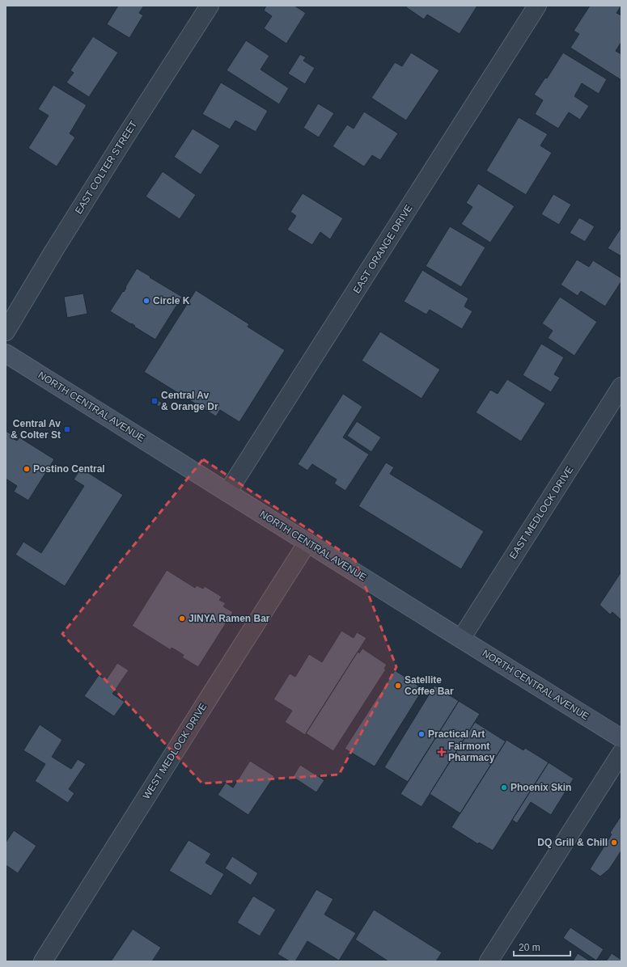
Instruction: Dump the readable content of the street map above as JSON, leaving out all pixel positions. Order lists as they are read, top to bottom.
{
  "streets": {
    "main road": ["NORTH CENTRAL AVENUE"],
    "street": [
      "EAST COLTER STREET",
      "EAST ORANGE DRIVE",
      "EAST MEDLOCK DRIVE",
      "WEST MEDLOCK DRIVE"
    ]
  },
  "crossings": [
    ["EAST ORANGE DRIVE", "NORTH CENTRAL AVENUE"],
    ["NORTH CENTRAL AVENUE", "EAST MEDLOCK DRIVE"],
    ["NORTH CENTRAL AVENUE", "WEST MEDLOCK DRIVE"]
  ],
  "places": {
    "other": [
      "Circle K",
      "Postino Central",
      "JINYA Ramen Bar",
      "Satellite Coffee Bar",
      "Practical Art",
      "Phoenix Skin",
      "DQ Grill & Chill"
    ],
    "transit": ["Central Av & Orange Dr", "Central Av & Colter St"],
    "health": ["Fairmont Pharmacy"]
  },
  "scale_bar": "20 m"
}
